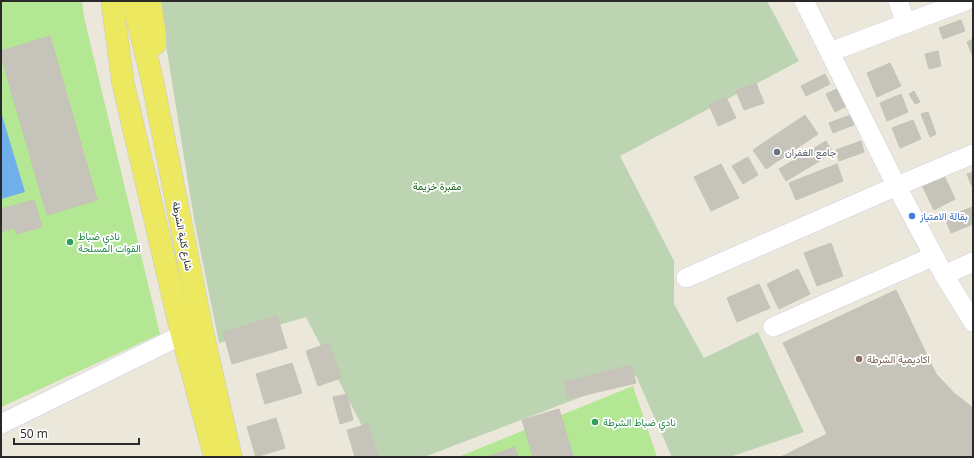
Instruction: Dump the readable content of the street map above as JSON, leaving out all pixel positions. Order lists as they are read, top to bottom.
{
  "streets": {
    "main road": ["شارع كلية الشرطة"]
  },
  "parks": ["مقبرة خزيمة"],
  "places": [
    "جامع الغفران",
    "بقالة الامتياز",
    "نادي ضباط القوات المسلحة",
    "اكاديمية الشرطة",
    "نادي ضباط الشرطة"
  ],
  "scale_bar": "50 m"
}
